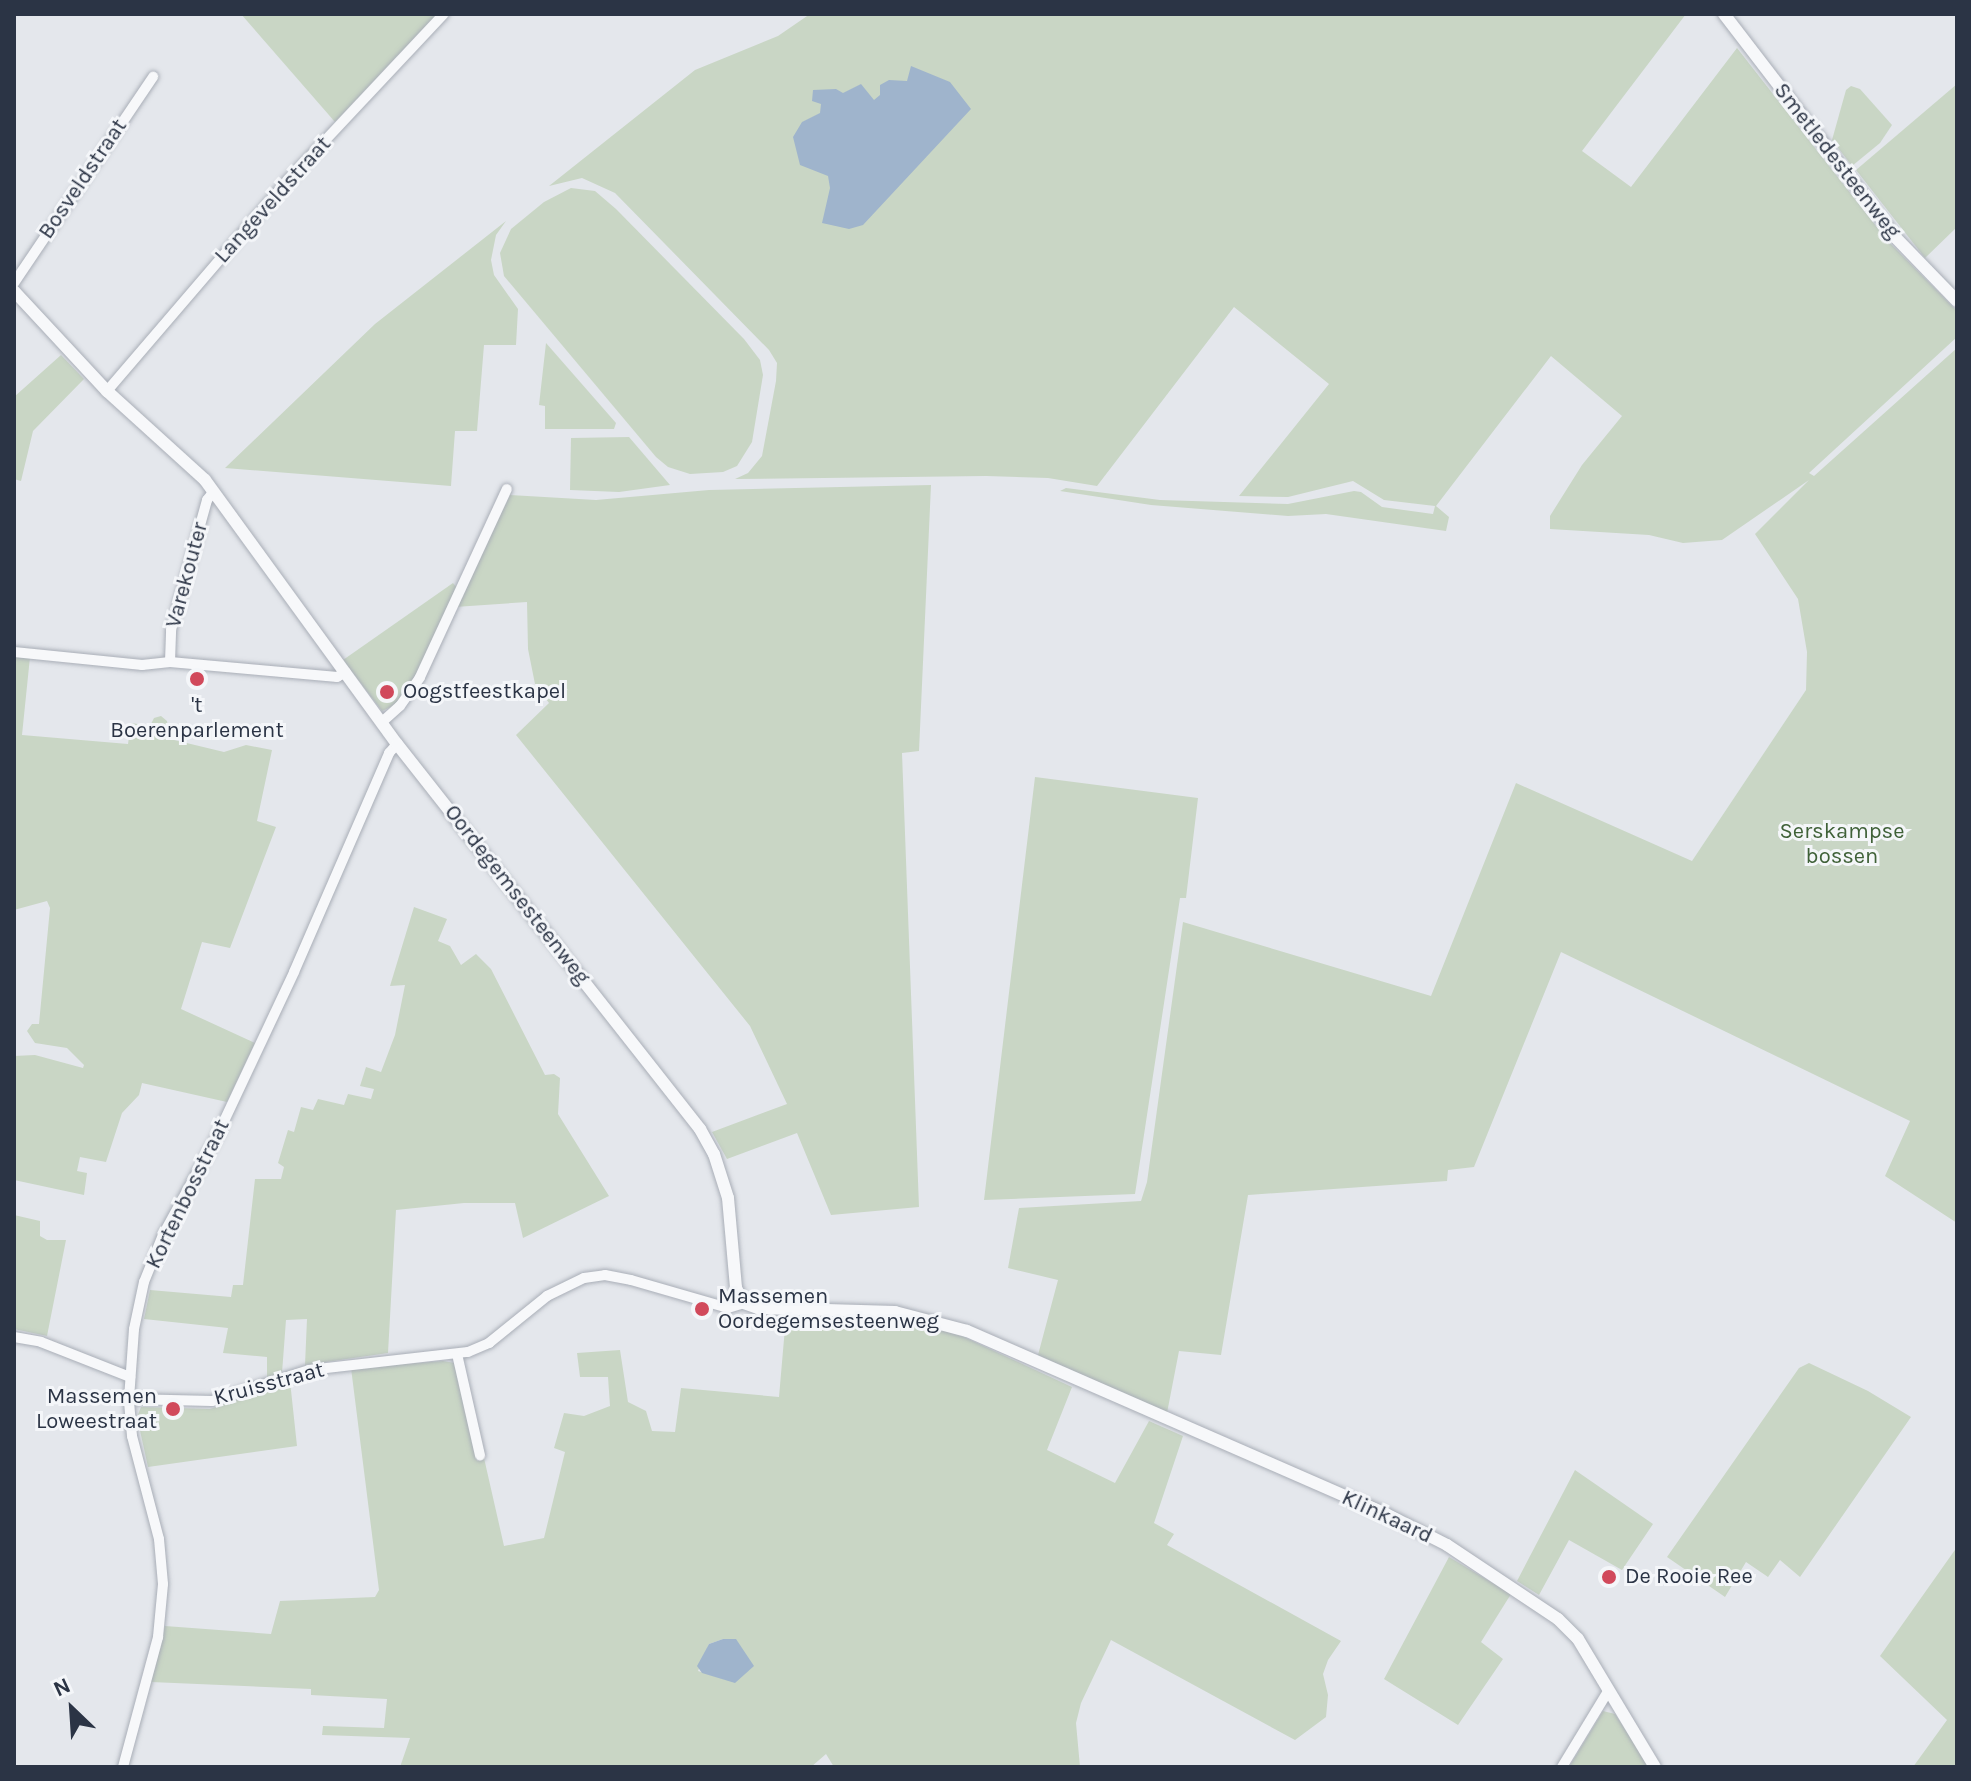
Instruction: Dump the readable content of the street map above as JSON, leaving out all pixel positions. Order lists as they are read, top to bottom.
{
  "streets": {
    "street": [
      "Smetledesteenweg",
      "Bosveldstraat",
      "Langeveldstraat",
      "Varekouter",
      "Oordegemsesteenweg",
      "Kortenbosstraat",
      "Kruisstraat",
      "Klinkaard"
    ]
  },
  "crossings": [
    ["Langeveldstraat", "Oordegemsesteenweg"],
    ["Varekouter", "Oordegemsesteenweg"],
    ["Oordegemsesteenweg", "Kortenbosstraat"],
    ["Oordegemsesteenweg", "Kruisstraat"],
    ["Oordegemsesteenweg", "Klinkaard"],
    ["Kortenbosstraat", "Kruisstraat"],
    ["Kruisstraat", "Klinkaard"]
  ],
  "parks": ["Serskampse bossen"],
  "places": [
    "'t Boerenparlement",
    "Oogstfeestkapel",
    "Massemen Oordegemsesteenweg",
    "Massemen Loweestraat",
    "De Rooie Ree"
  ],
  "north": "top left"
}
